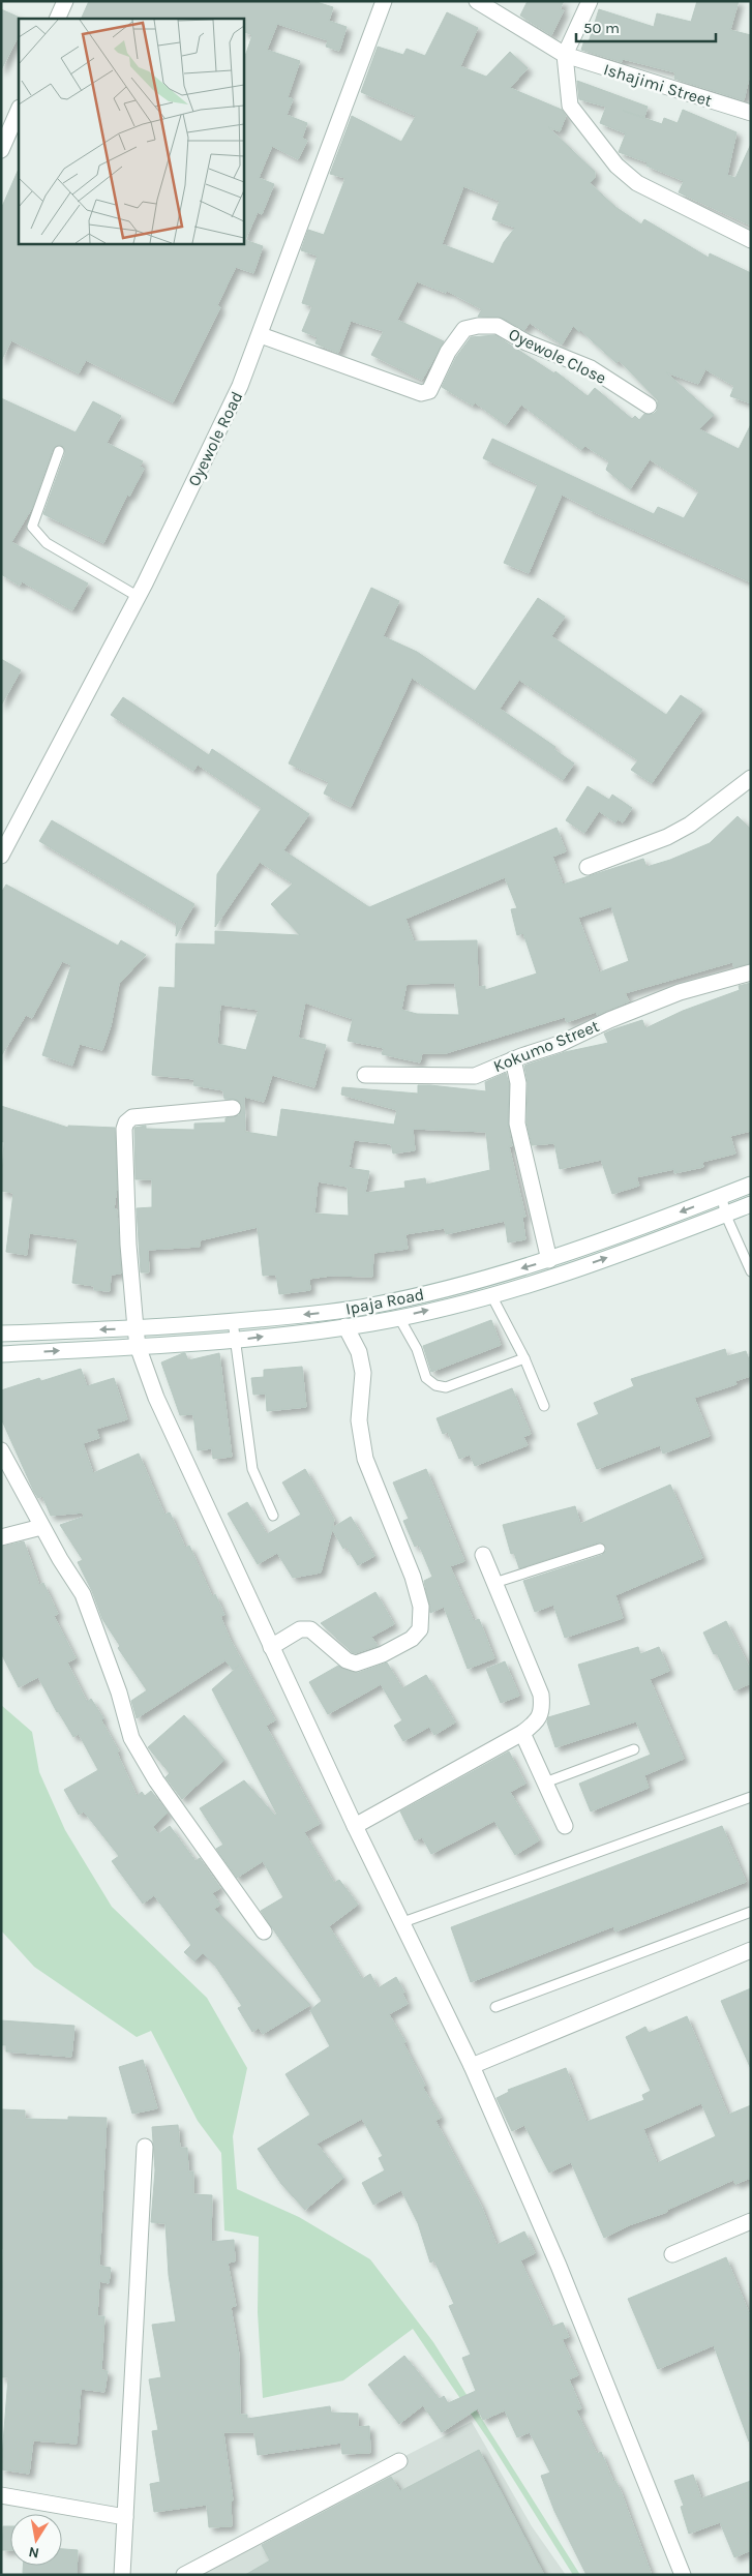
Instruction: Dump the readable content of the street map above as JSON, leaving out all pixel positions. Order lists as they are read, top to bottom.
{
  "streets": {
    "street": [
      "Ishajimi Street",
      "Oyewole Close",
      "Oyewole Road",
      "Kokumo Street",
      "Ipaja Road"
    ]
  },
  "crossings": [
    ["Oyewole Close", "Oyewole Road"]
  ],
  "scale_bar": "50 m",
  "north": "bottom"
}
